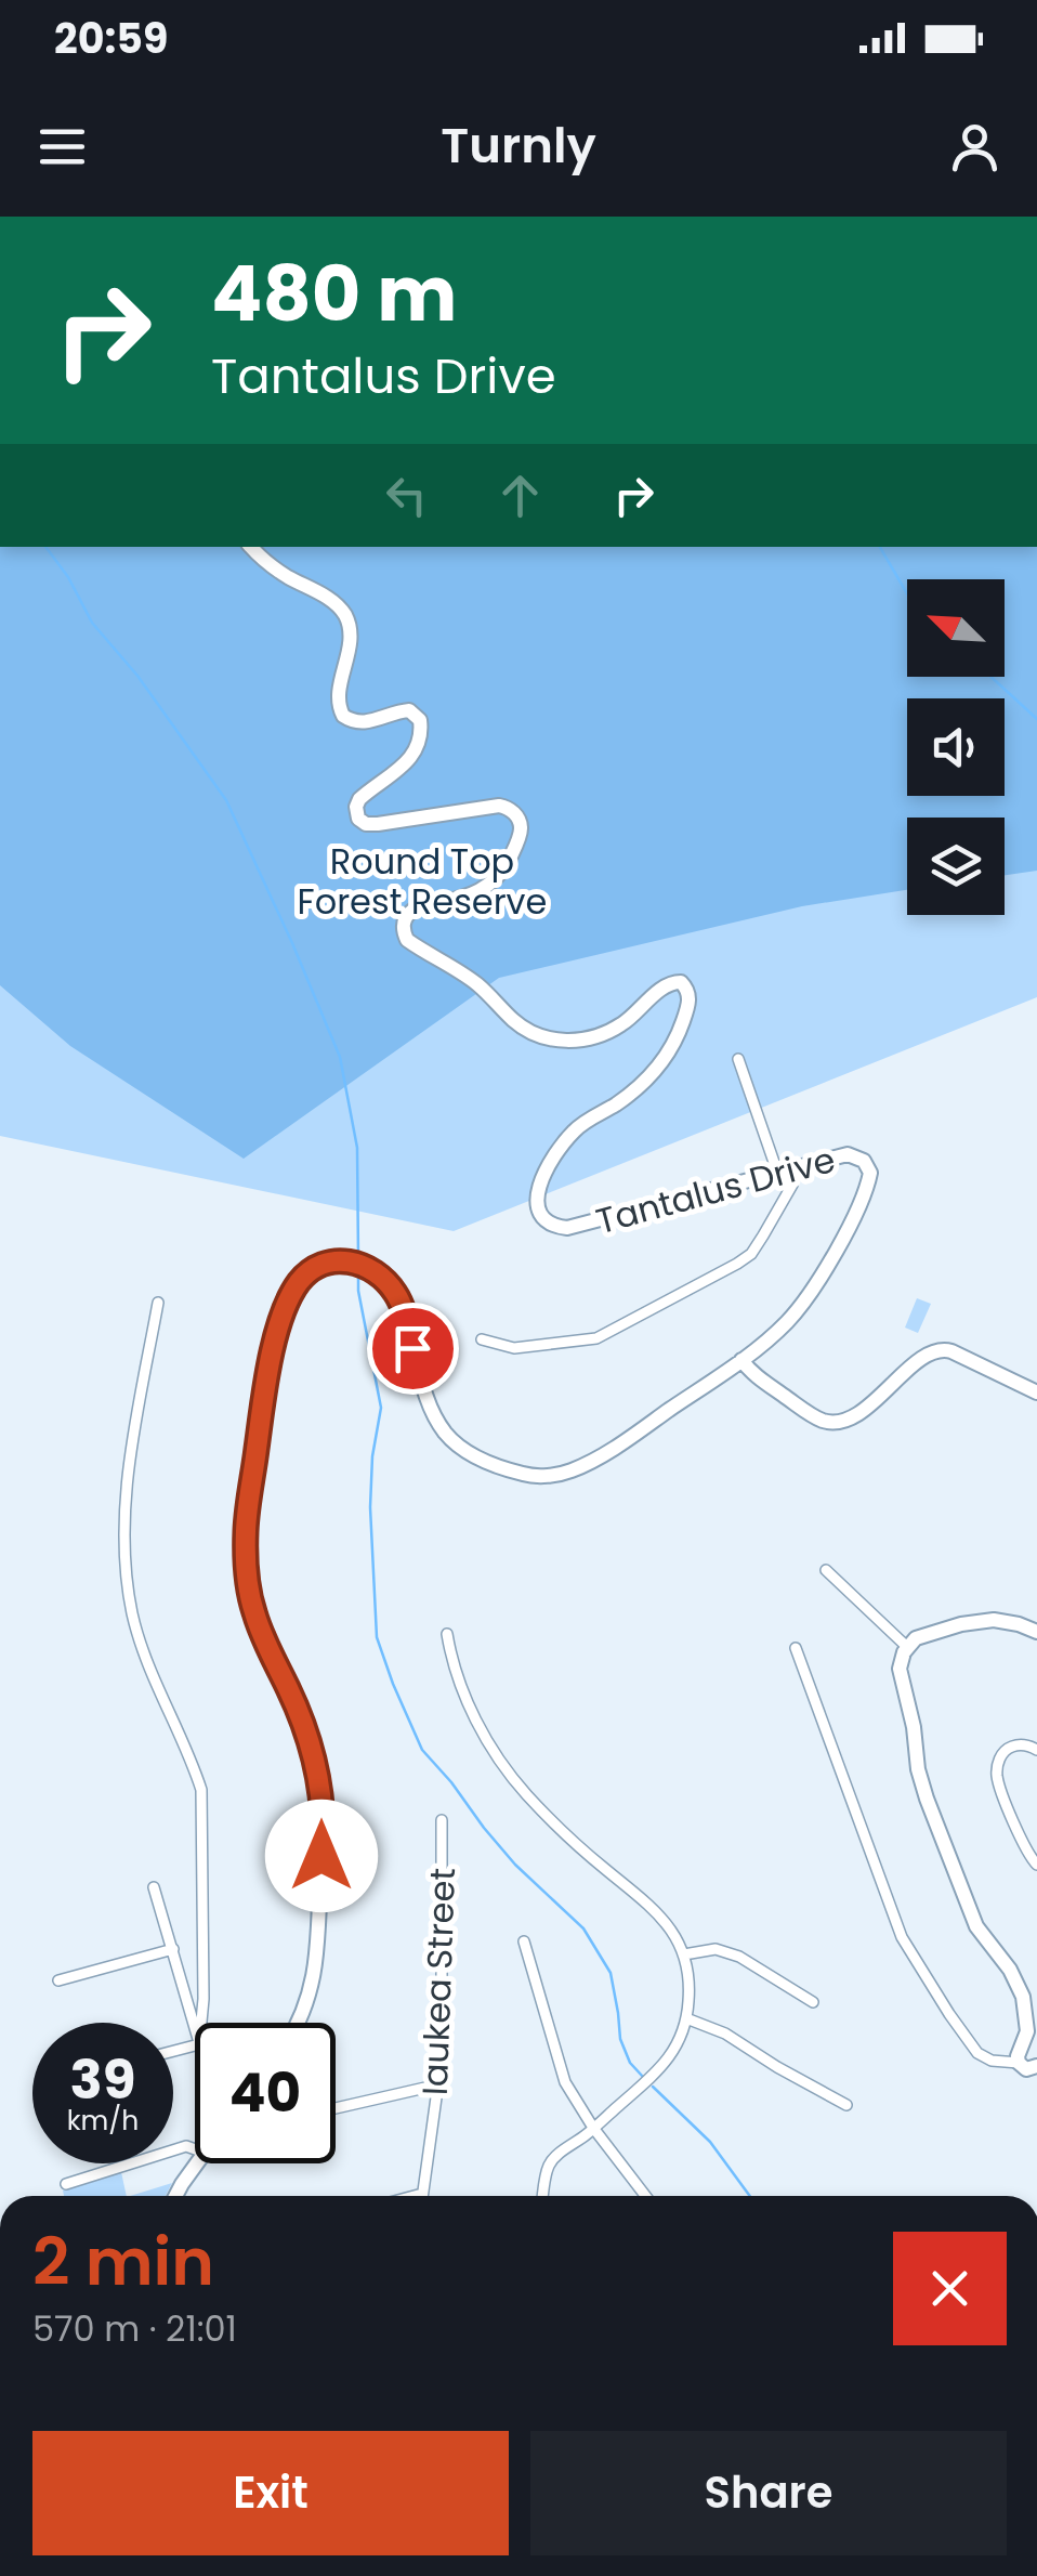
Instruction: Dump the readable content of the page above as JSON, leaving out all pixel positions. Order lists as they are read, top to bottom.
{
  "streets": {
    "street": ["Tantalus Drive", "Iaukea Street"]
  },
  "parks": ["Round Top Forest Reserve"],
  "north": "top left",
  "page": {
    "status": "20:59",
    "header": "Turnly",
    "turn": ["480 m", "Tantalus Drive"],
    "speed": "39 km/h",
    "limit": "40",
    "heading": ["2 min", "570 m · 21:01"],
    "buttons": ["Exit", "Share"]
  }
}
